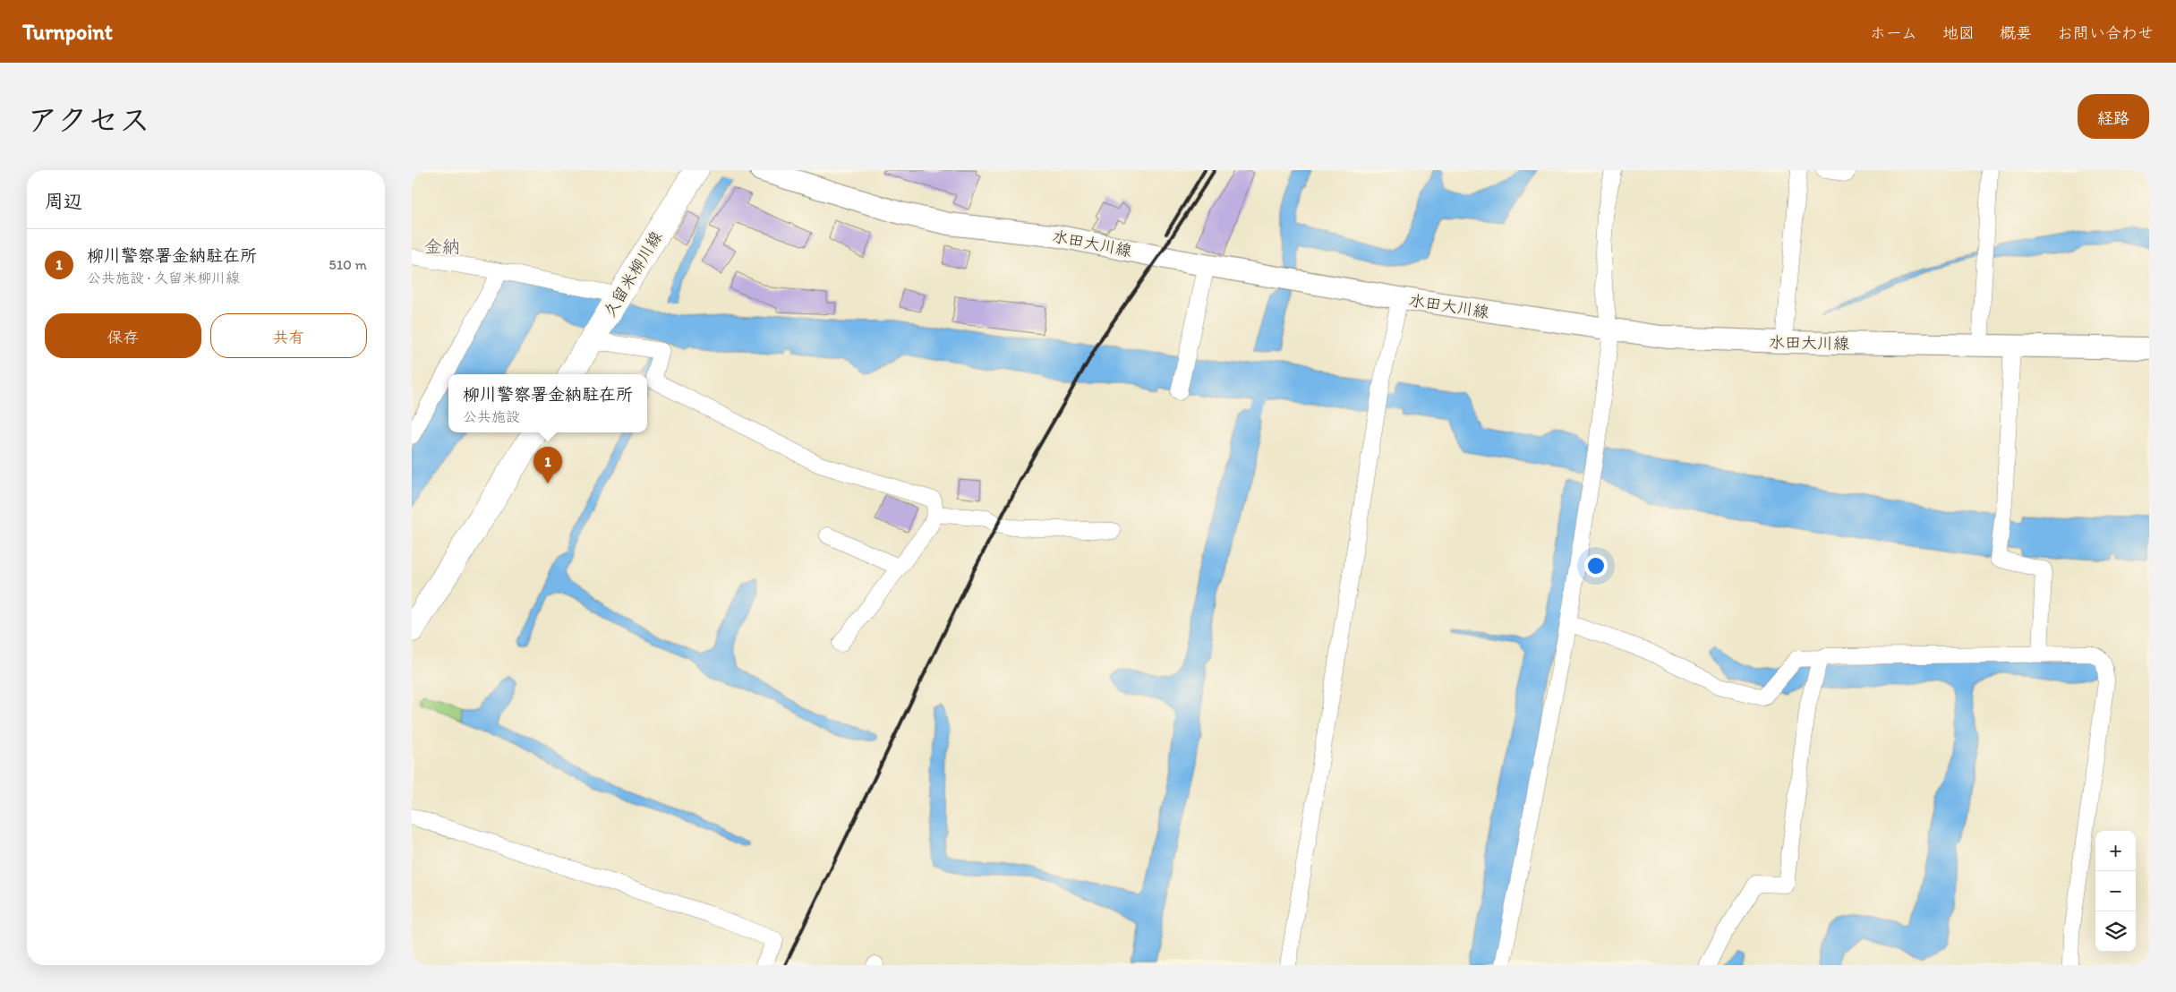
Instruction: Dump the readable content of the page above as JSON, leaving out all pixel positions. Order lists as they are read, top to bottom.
{
  "streets": {
    "main road": ["水田大川線", "久留米柳川線"]
  },
  "districts": ["金納"],
  "page": {
    "header": "Turnpoint",
    "nav": [
      "ホーム",
      "地図",
      "概要",
      "お問い合わせ"
    ],
    "title": "アクセス",
    "buttons": [
      "経路",
      ["保存", "共有"]
    ],
    "heading": "周辺",
    "list": [
      {
        "mark": "1",
        "name": "柳川警察署金納駐在所",
        "note": "公共施設 · 久留米柳川線",
        "value": "510 m"
      }
    ],
    "popup": ["柳川警察署金納駐在所", "公共施設"],
    "pins": "1",
    "map_buttons": ["+", "−"]
  }
}
